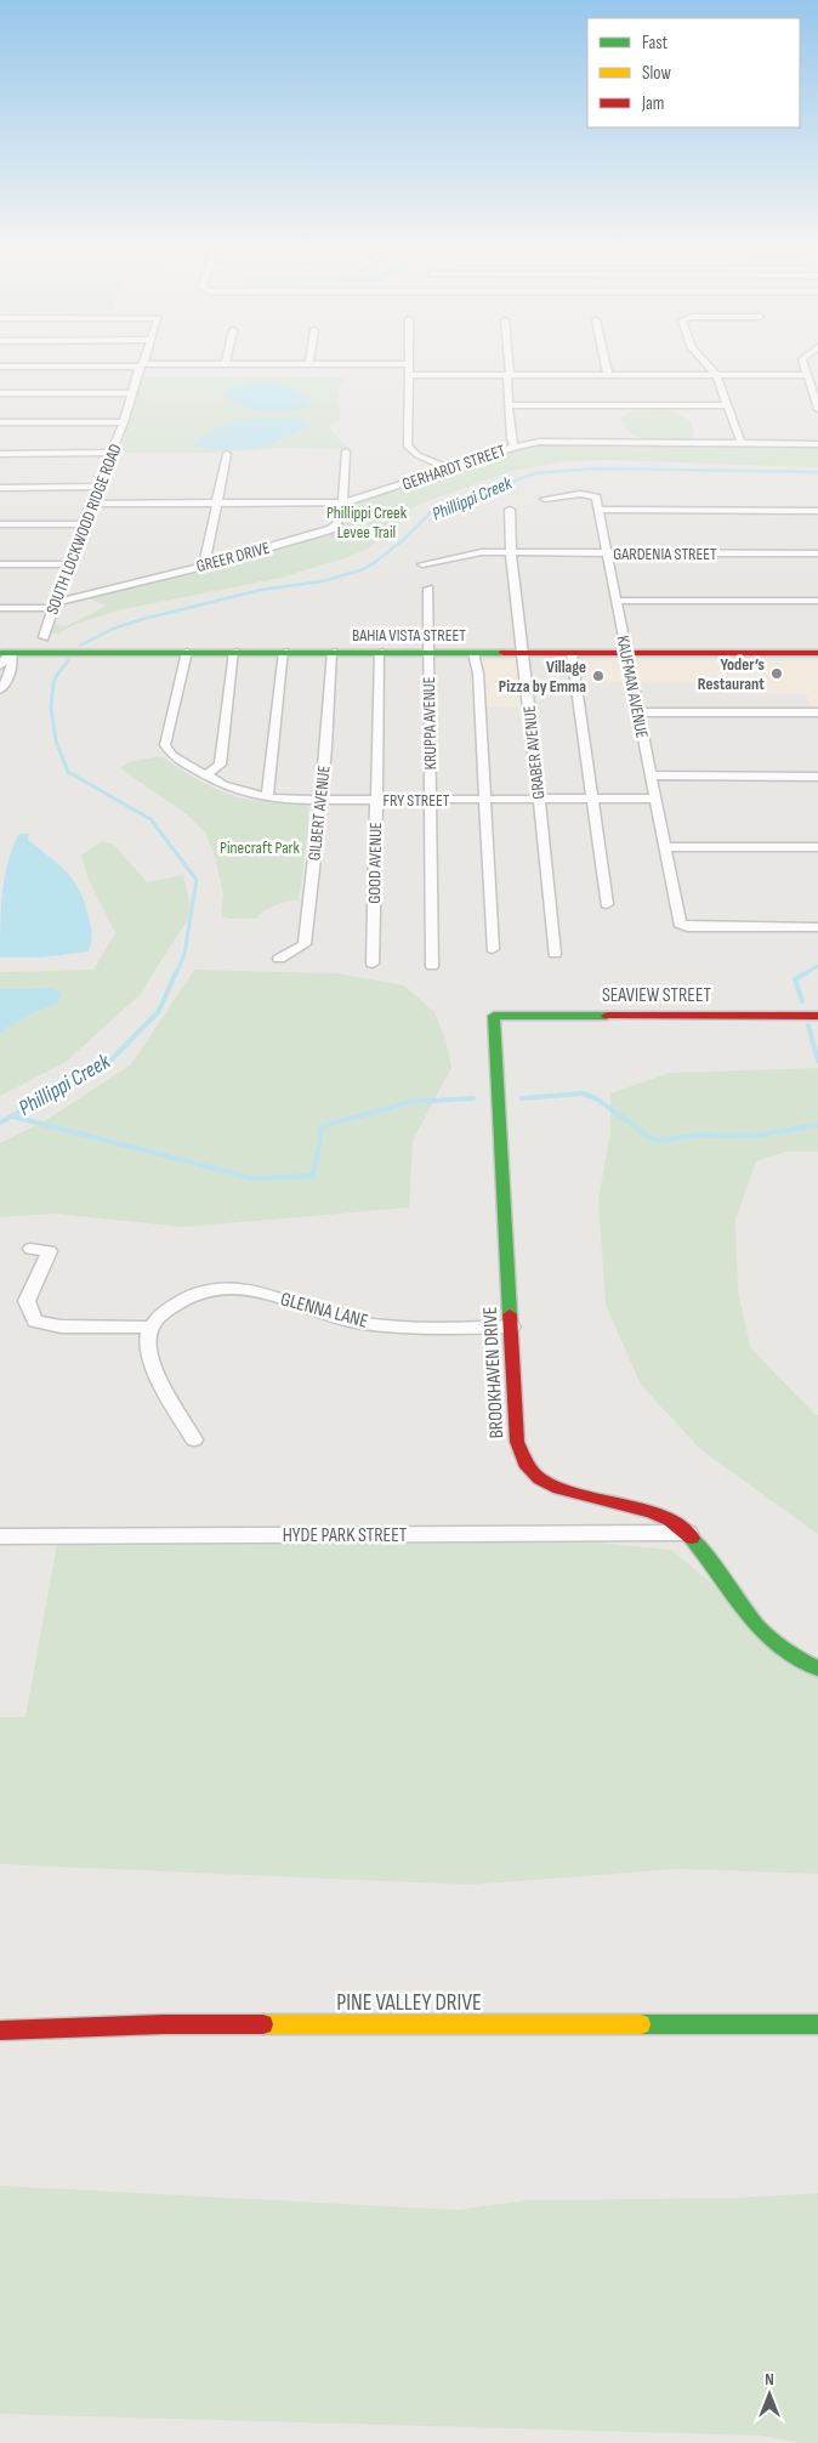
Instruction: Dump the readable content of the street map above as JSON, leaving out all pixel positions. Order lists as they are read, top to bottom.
{
  "streets": {
    "street": [
      "GERHARDT STREET",
      "SOUTH LOCKWOOD RIDGE ROAD",
      "GARDENIA STREET",
      "GREER DRIVE",
      "BAHIA VISTA STREET",
      "KAUFMAN AVENUE",
      "KRUPPA AVENUE",
      "GRABER AVENUE",
      "FRY STREET",
      "GILBERT AVENUE",
      "GOOD AVENUE",
      "SEAVIEW STREET",
      "GLENNA LANE",
      "BROOKHAVEN DRIVE",
      "HYDE PARK STREET",
      "PINE VALLEY DRIVE"
    ]
  },
  "crossings": [
    ["GERHARDT STREET", "SOUTH LOCKWOOD RIDGE ROAD"],
    ["GERHARDT STREET", "GREER DRIVE"],
    ["SOUTH LOCKWOOD RIDGE ROAD", "GREER DRIVE"],
    ["GARDENIA STREET", "KAUFMAN AVENUE"],
    ["GARDENIA STREET", "GRABER AVENUE"],
    ["BAHIA VISTA STREET", "KAUFMAN AVENUE"],
    ["BAHIA VISTA STREET", "KRUPPA AVENUE"],
    ["BAHIA VISTA STREET", "GRABER AVENUE"],
    ["BAHIA VISTA STREET", "FRY STREET"],
    ["BAHIA VISTA STREET", "GILBERT AVENUE"],
    ["BAHIA VISTA STREET", "GOOD AVENUE"],
    ["KAUFMAN AVENUE", "FRY STREET"],
    ["KRUPPA AVENUE", "FRY STREET"],
    ["GRABER AVENUE", "FRY STREET"],
    ["FRY STREET", "GILBERT AVENUE"],
    ["FRY STREET", "GOOD AVENUE"],
    ["SEAVIEW STREET", "BROOKHAVEN DRIVE"],
    ["GLENNA LANE", "BROOKHAVEN DRIVE"],
    ["BROOKHAVEN DRIVE", "HYDE PARK STREET"]
  ],
  "water": ["Phillippi Creek"],
  "parks": ["Phillippi Creek Levee Trail", "Pinecraft Park"],
  "places": ["Yoder‘s Restaurant", "Village Pizza by Emma"],
  "legend": ["Fast", "Slow", "Jam"],
  "north": "top"
}
